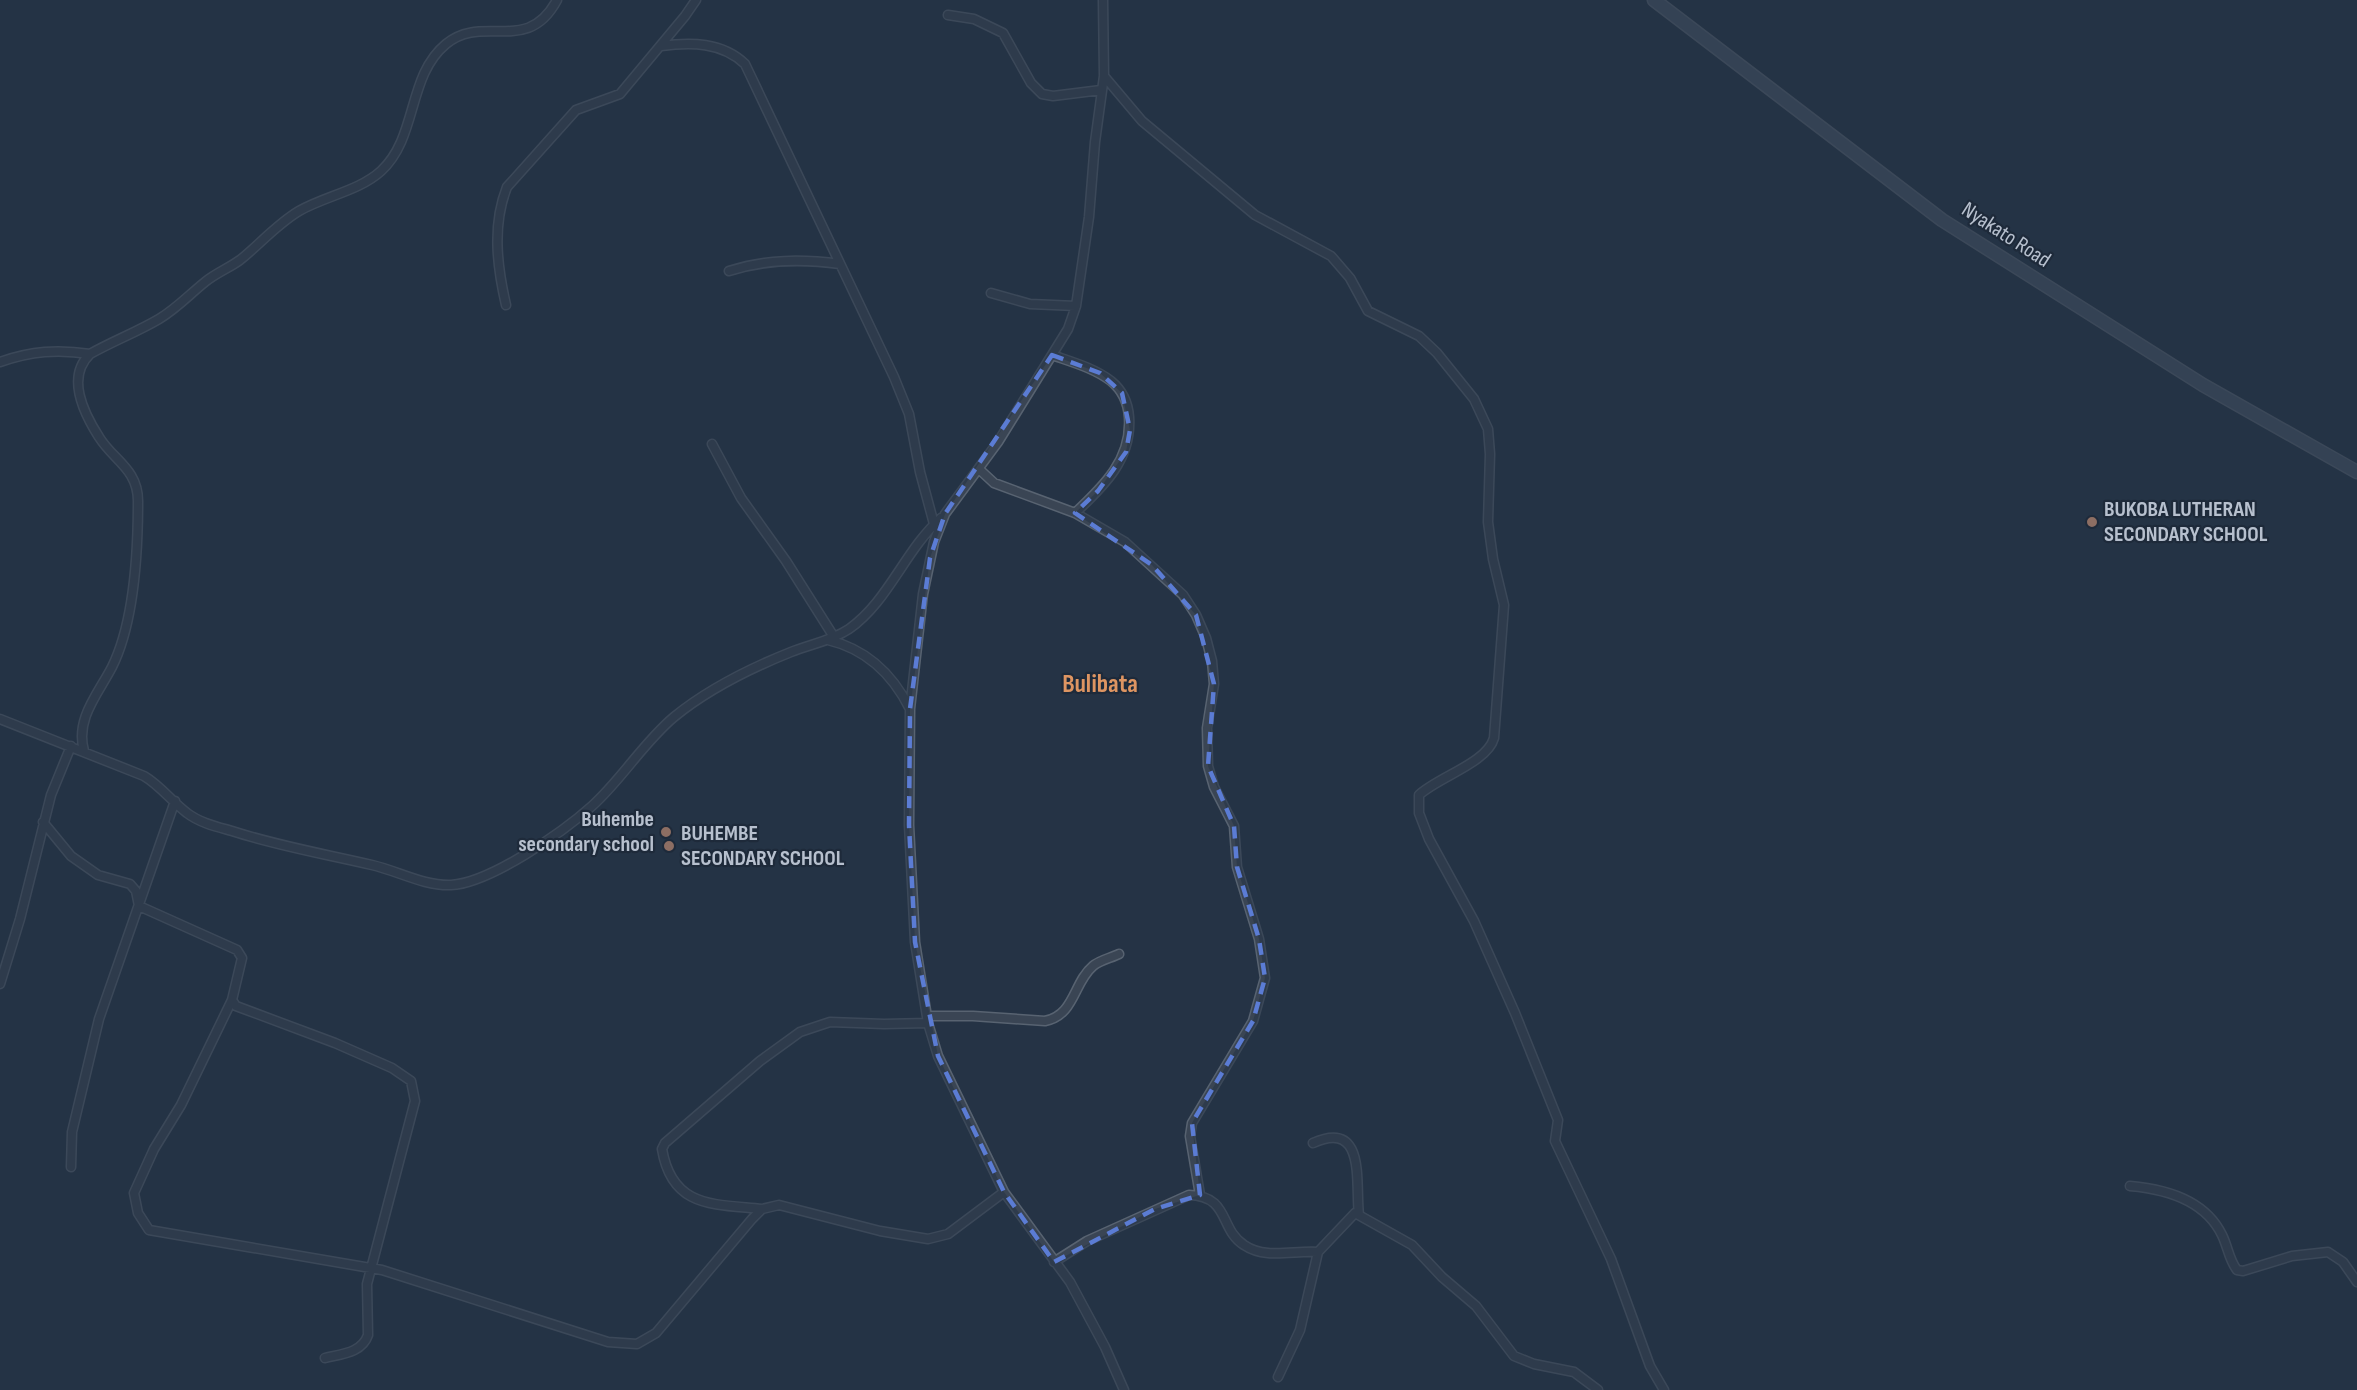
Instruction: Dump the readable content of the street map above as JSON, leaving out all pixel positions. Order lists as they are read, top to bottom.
{
  "streets": {
    "street": ["Nyakato Road"]
  },
  "districts": ["Bulibata"],
  "places": ["BUKOBA LUTHERAN SECONDARY SCHOOL", "Buhembe secondary school", "BUHEMBE SECONDARY SCHOOL"]
}
